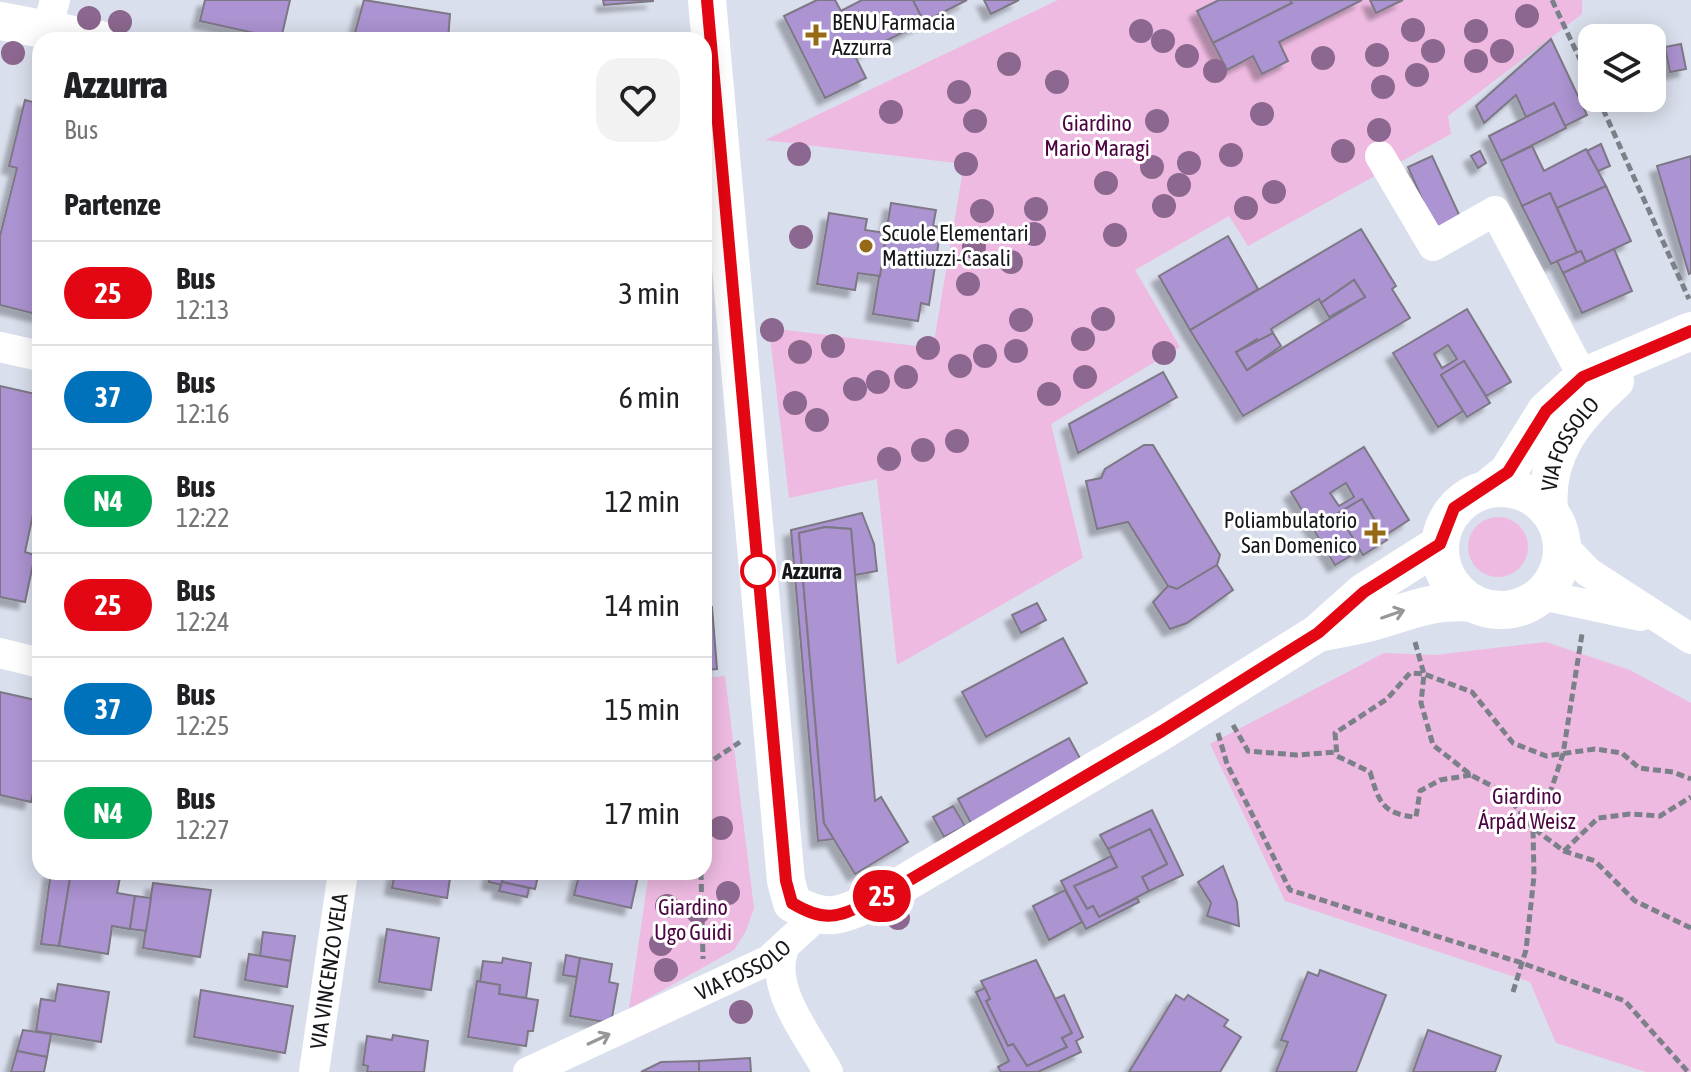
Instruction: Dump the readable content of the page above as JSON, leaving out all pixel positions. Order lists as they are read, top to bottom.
{
  "streets": {
    "street": ["VIA FOSSOLO", "VIA VINCENZO VELA"]
  },
  "parks": ["Giardino Mario Maragi", "Giardino Árpád Weisz", "Giardino Ugo Guidi"],
  "places": {
    "health": ["BENU Farmacia Azzurra", "Poliambulatorio San Domenico"],
    "other": ["Scuole Elementari Mattiuzzi-Casali", "Azzurra"]
  },
  "lines": ["bus line 25"],
  "page": {
    "on_map": "25",
    "heading": [
      ["Azzurra", "Bus"],
      "Partenze"
    ],
    "list": [
      {
        "mark": "25",
        "name": "Bus",
        "note": "12:13",
        "value": "3 min"
      },
      {
        "mark": "37",
        "name": "Bus",
        "note": "12:16",
        "value": "6 min"
      },
      {
        "mark": "N4",
        "name": "Bus",
        "note": "12:22",
        "value": "12 min"
      },
      {
        "mark": "25",
        "name": "Bus",
        "note": "12:24",
        "value": "14 min"
      },
      {
        "mark": "37",
        "name": "Bus",
        "note": "12:25",
        "value": "15 min"
      },
      {
        "mark": "N4",
        "name": "Bus",
        "note": "12:27",
        "value": "17 min"
      }
    ]
  }
}
